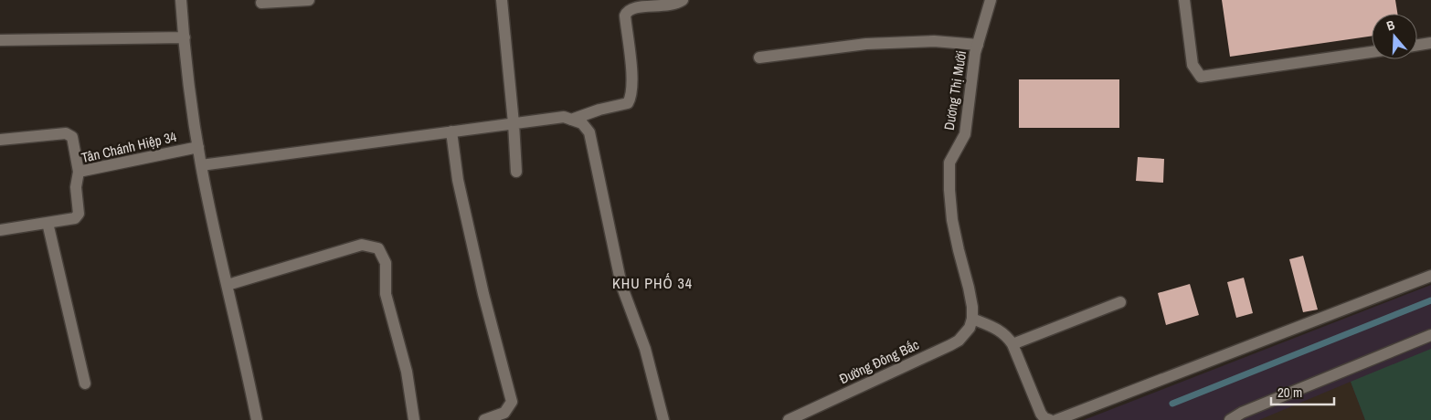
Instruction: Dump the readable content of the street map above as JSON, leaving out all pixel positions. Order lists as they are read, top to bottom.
{
  "streets": {
    "street": ["Dương Thị Mười", "Tân Chánh Hiệp 34", "Đường Đông Bắc"]
  },
  "crossings": [
    ["Dương Thị Mười", "Đường Đông Bắc"]
  ],
  "districts": ["KHU PHỐ 34"],
  "scale_bar": "20 m",
  "north": "top"
}
